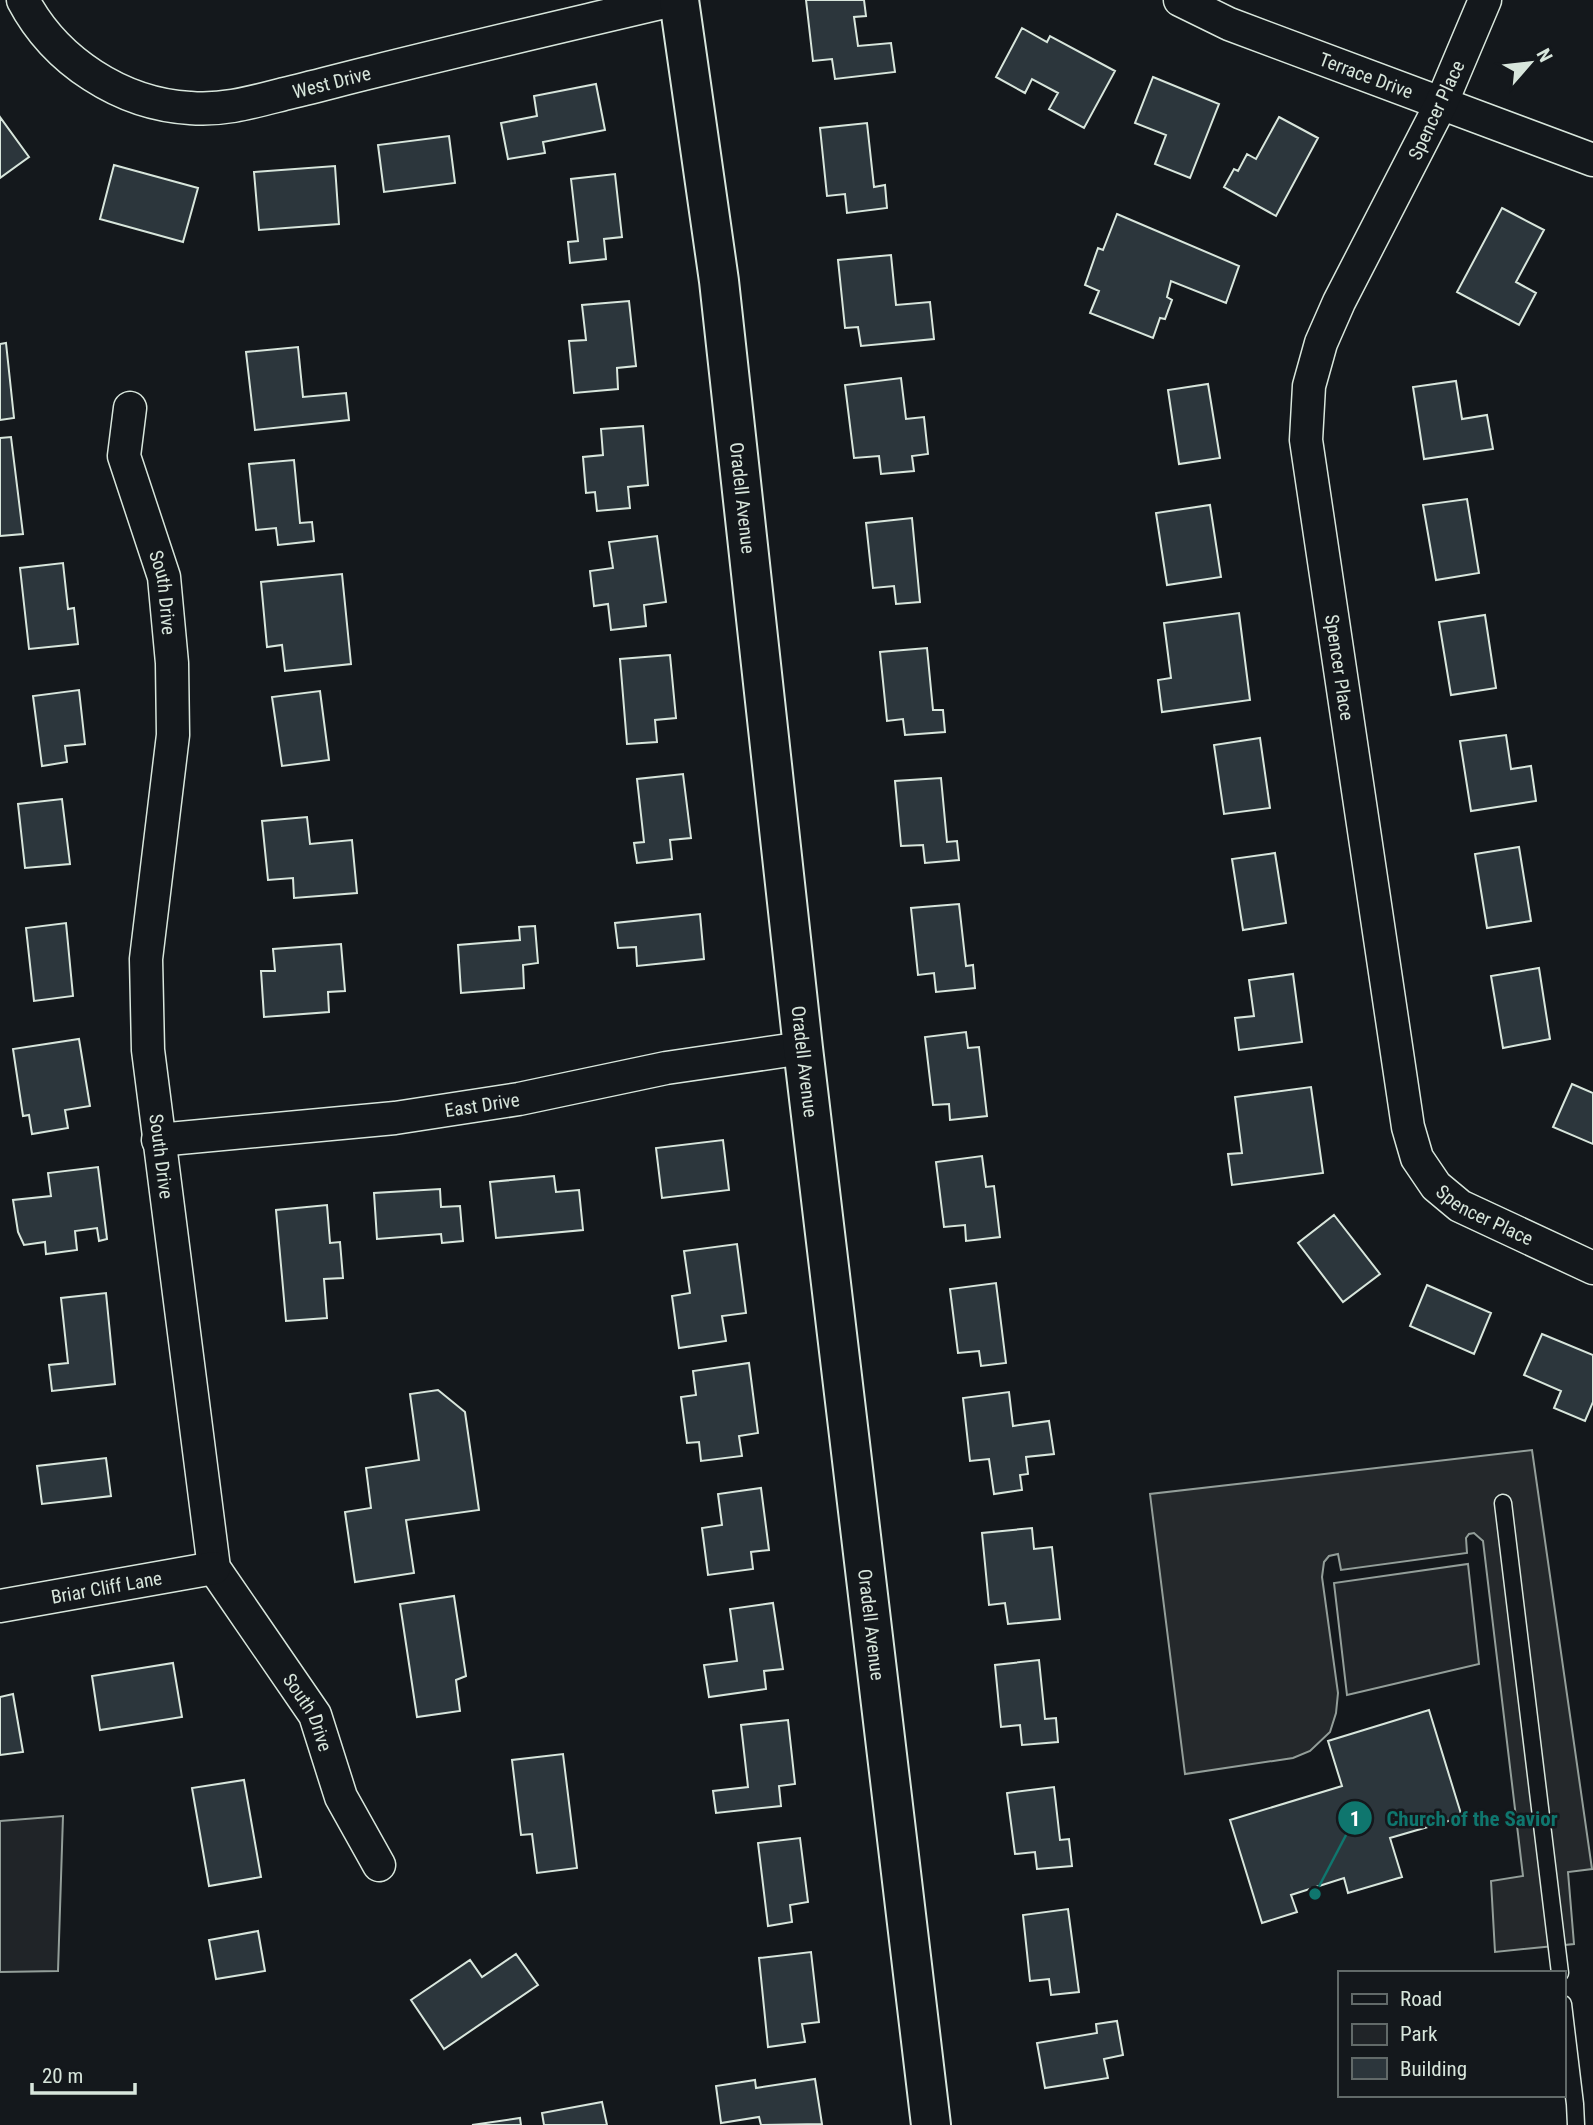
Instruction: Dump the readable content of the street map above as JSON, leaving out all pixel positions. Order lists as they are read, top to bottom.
{
  "streets": {
    "main road": ["Oradell Avenue"],
    "street": [
      "Terrace Drive",
      "West Drive",
      "Spencer Place",
      "South Drive",
      "East Drive",
      "Briar Cliff Lane"
    ]
  },
  "crossings": [
    ["Terrace Drive", "Spencer Place"],
    ["Oradell Avenue", "East Drive"],
    ["South Drive", "East Drive"],
    ["South Drive", "Briar Cliff Lane"]
  ],
  "places": ["Church of the Savior"],
  "legend": ["Road", "Park", "Building"],
  "scale_bar": "20 m",
  "north": "top right"
}
